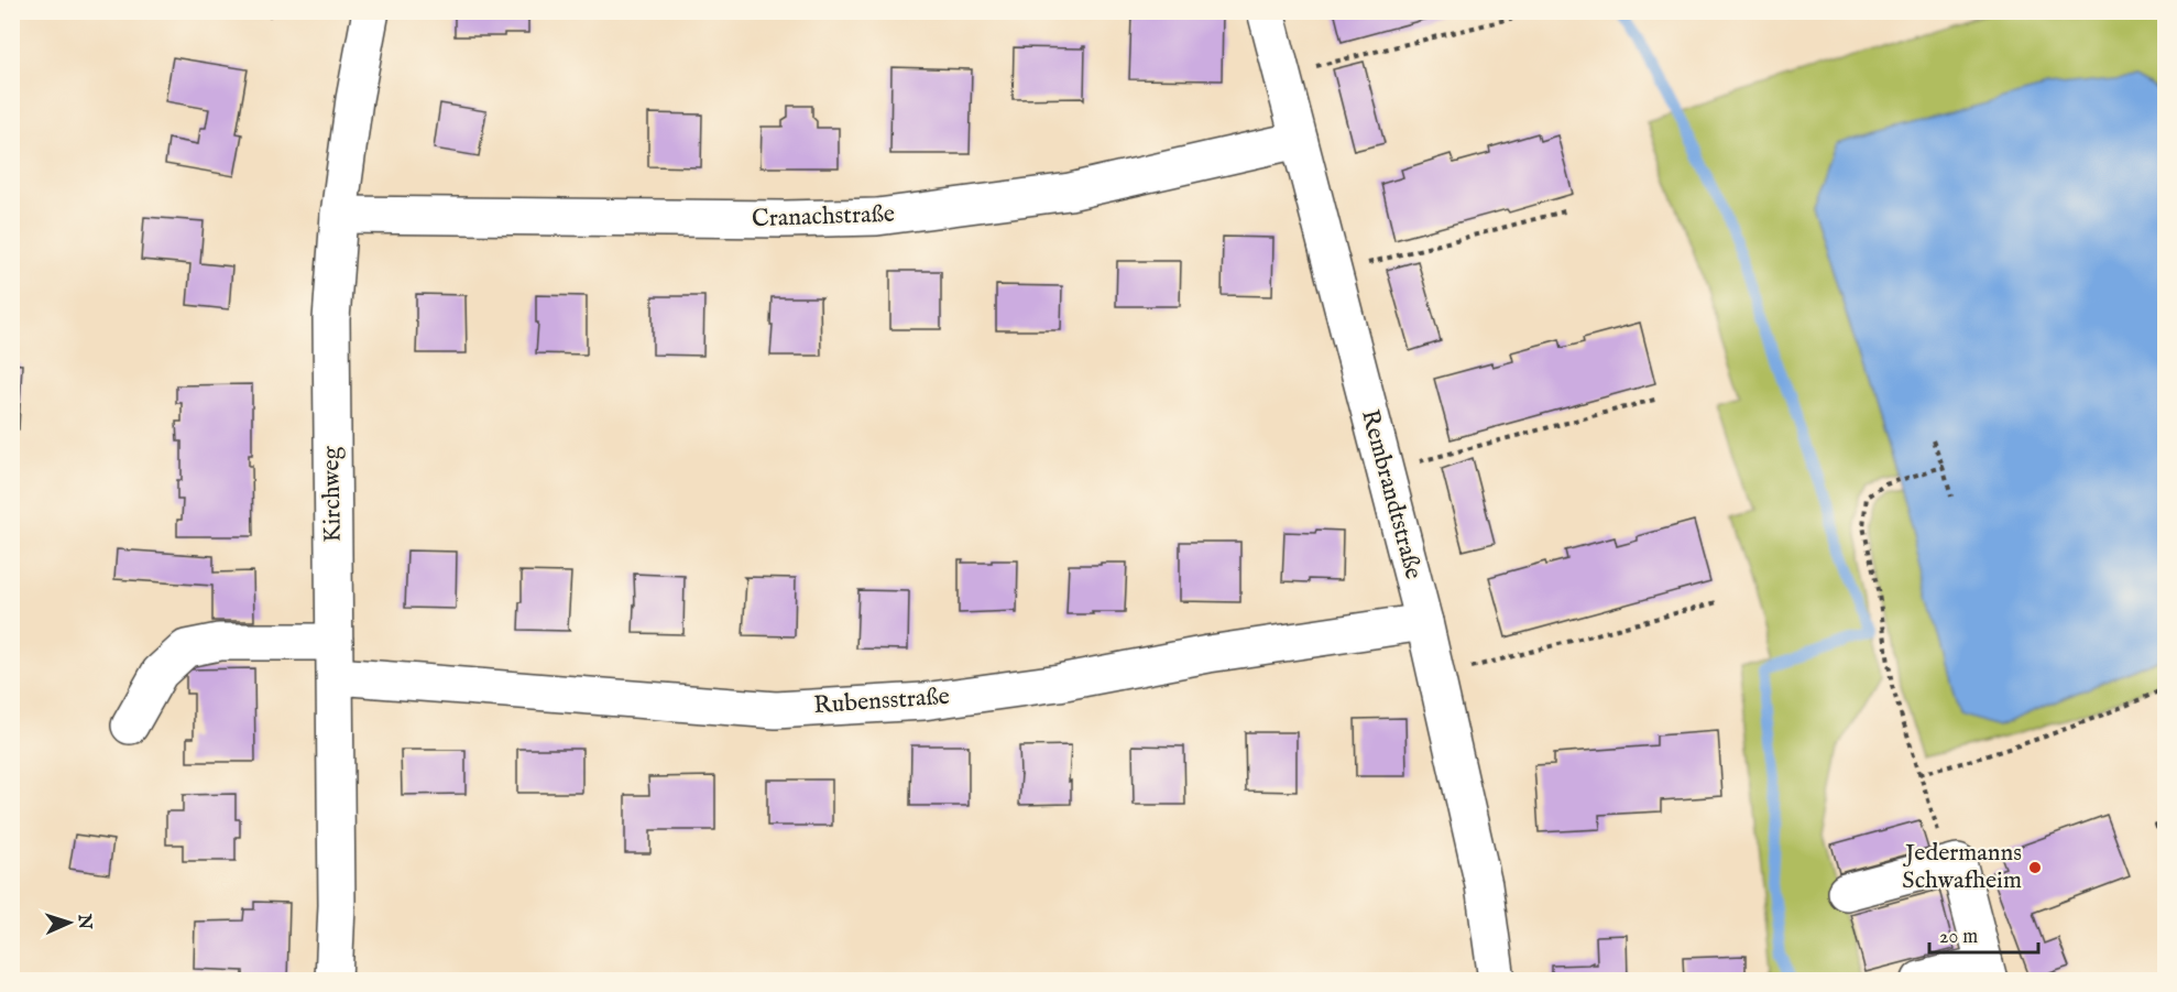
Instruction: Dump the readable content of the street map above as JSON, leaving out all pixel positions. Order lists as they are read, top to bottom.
{
  "streets": {
    "street": [
      "Cranachstraße",
      "Kirchweg",
      "Rembrandtstraße",
      "Rubensstraße"
    ]
  },
  "crossings": [
    ["Cranachstraße", "Kirchweg"],
    ["Cranachstraße", "Rembrandtstraße"],
    ["Kirchweg", "Rubensstraße"],
    ["Rembrandtstraße", "Rubensstraße"]
  ],
  "places": ["Jedermanns Schwafheim"],
  "scale_bar": "20 m",
  "north": "right"
}
